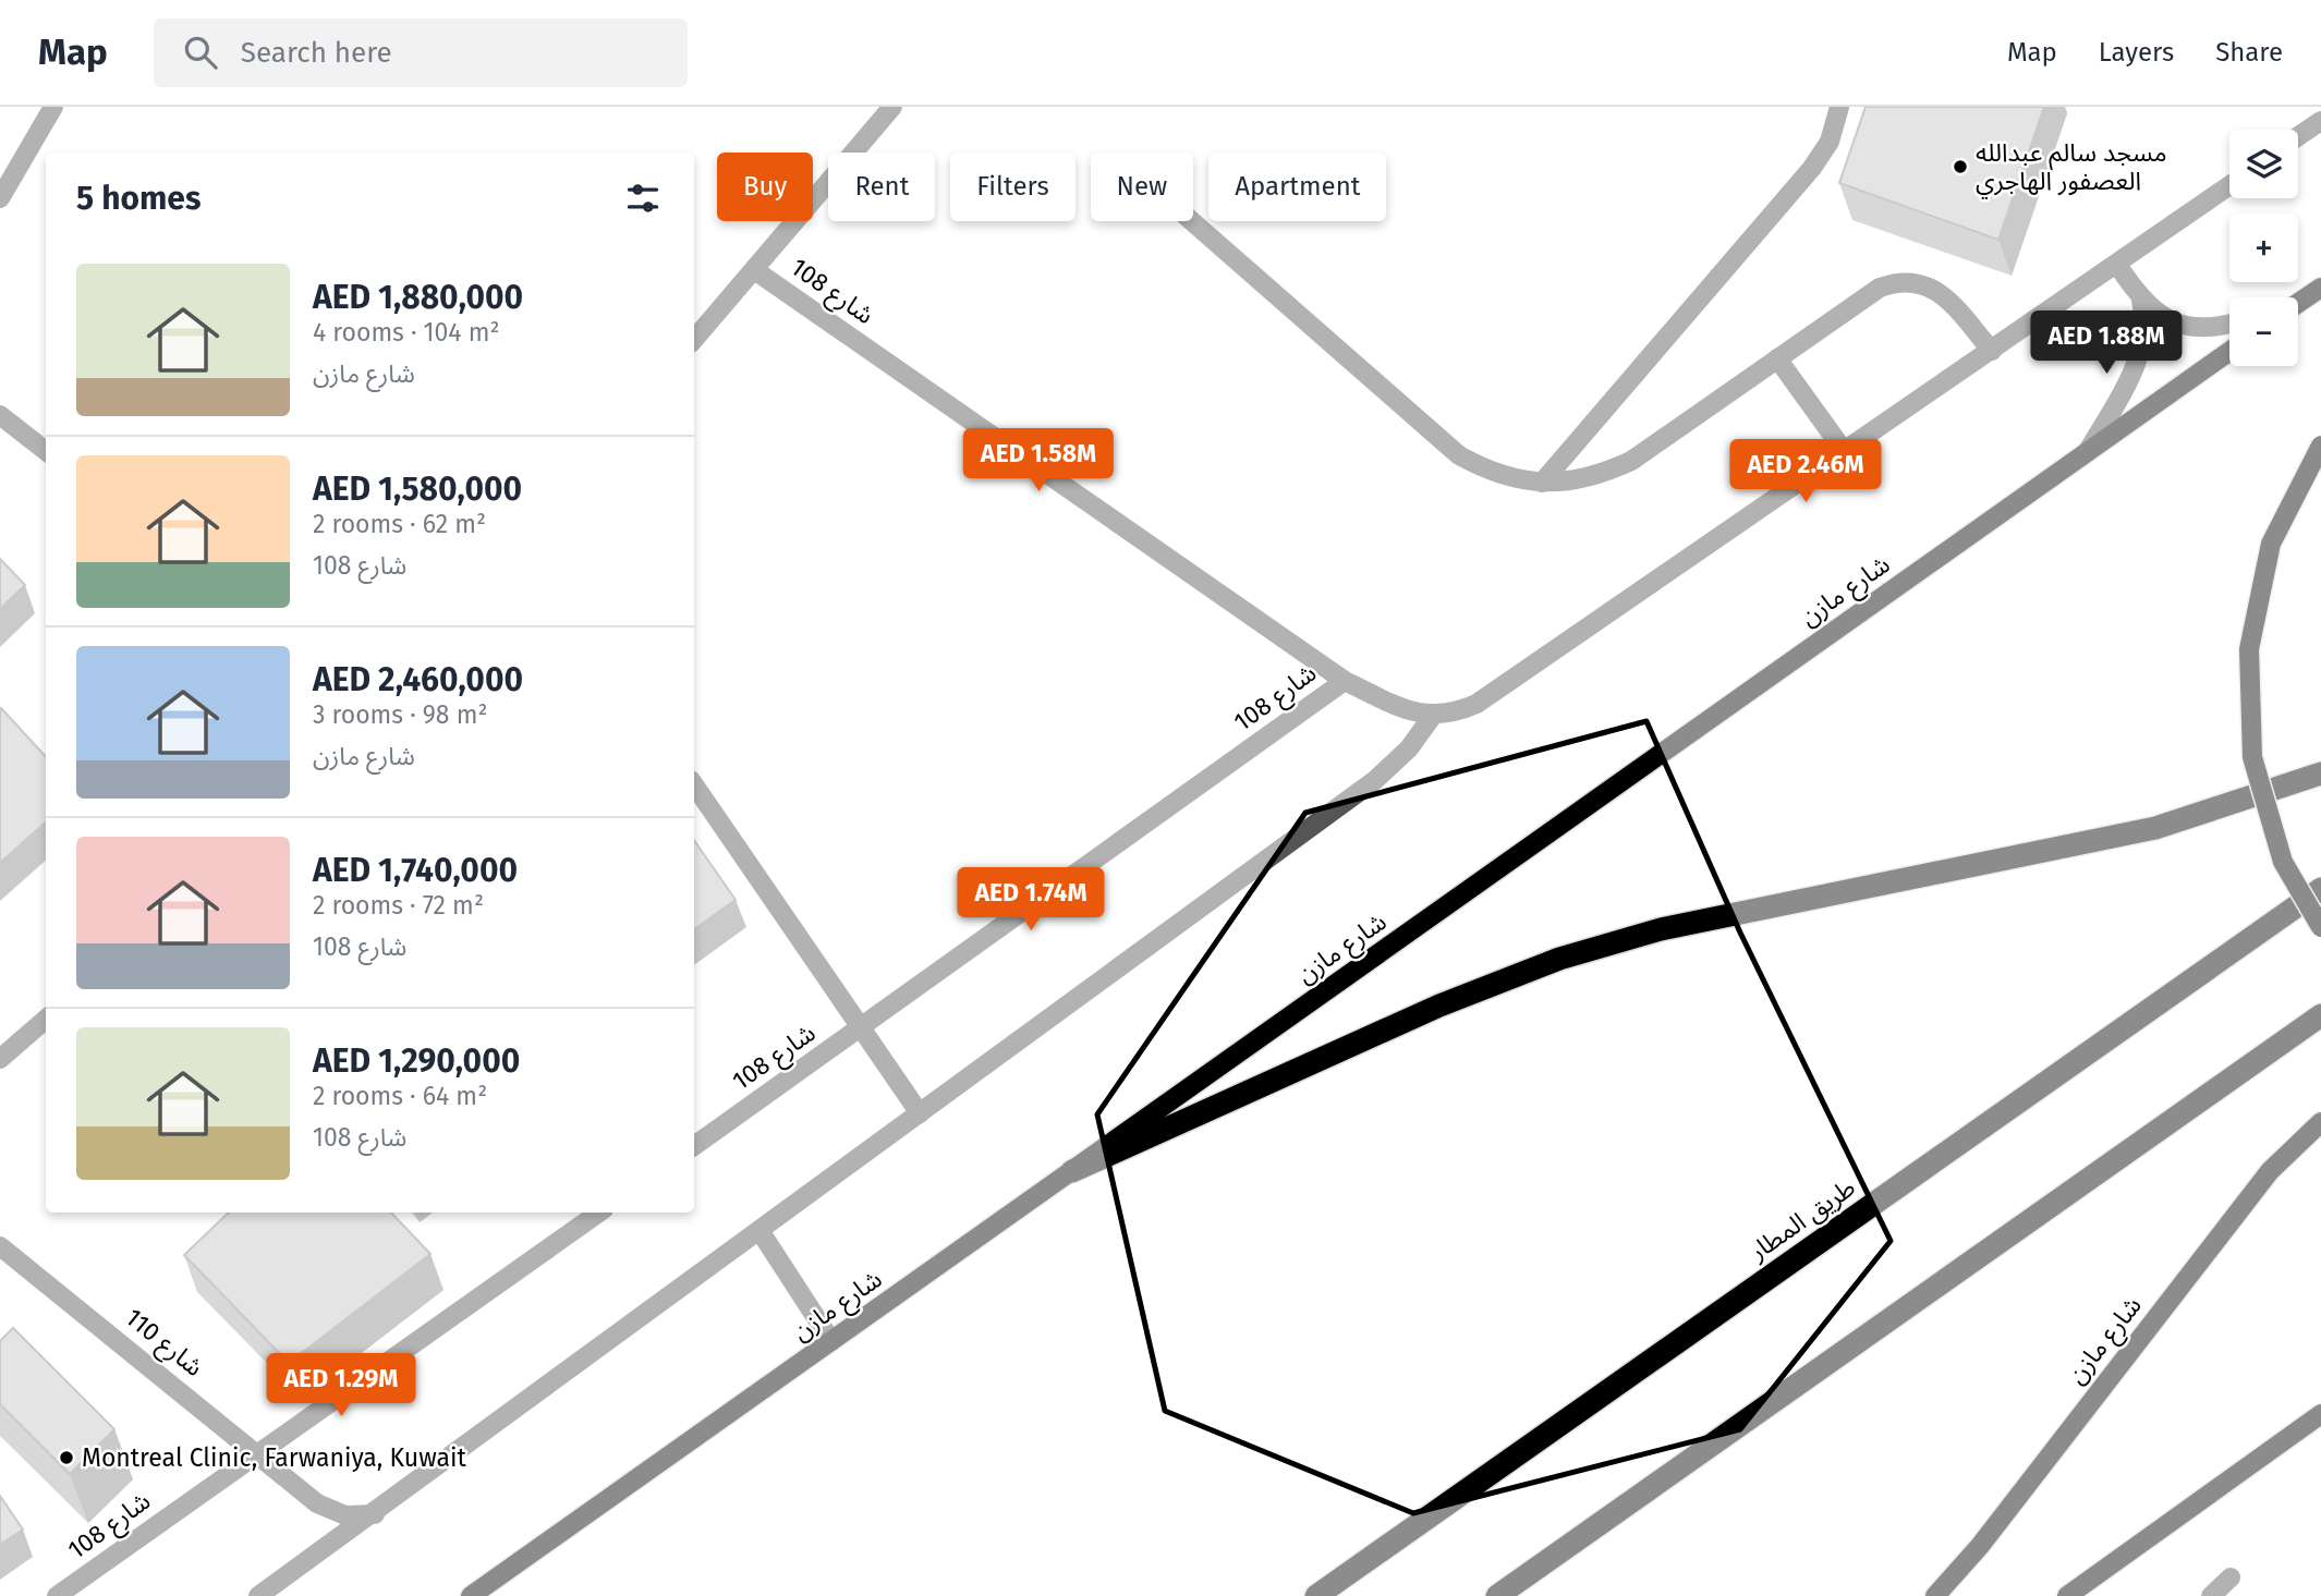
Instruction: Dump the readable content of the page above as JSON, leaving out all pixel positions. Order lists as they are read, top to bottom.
{
  "streets": {
    "highway": ["طريق المطار"],
    "main road": ["شارع مازن"],
    "street": ["شارع 108", "شارع 110"]
  },
  "crossings": [
    ["شارع 108", "شارع 110"]
  ],
  "places": ["مسجد سالم عبدالله العصفور الهاجري", "Montreal Clinic, Farwaniya, Kuwait"],
  "page": {
    "header": "Map",
    "search": "Search here",
    "nav": ["Map", "Layers", "Share"],
    "map_buttons": ["+", "−"],
    "chip": [
      "Buy",
      "Rent",
      "Filters",
      "New",
      "Apartment"
    ],
    "heading": "5 homes",
    "list": [
      {
        "name": "AED 1,880,000",
        "note": "4 rooms · 104 m² · شارع مازن"
      },
      {
        "name": "AED 1,580,000",
        "note": "2 rooms · 62 m² · شارع 108"
      },
      {
        "name": "AED 2,460,000",
        "note": "3 rooms · 98 m² · شارع مازن"
      },
      {
        "name": "AED 1,740,000",
        "note": "2 rooms · 72 m² · شارع 108"
      },
      {
        "name": "AED 1,290,000",
        "note": "2 rooms · 64 m² · شارع 108"
      }
    ],
    "price": [
      "AED 1.88M",
      "AED 1.58M",
      "AED 2.46M",
      "AED 1.74M",
      "AED 1.29M"
    ]
  }
}
